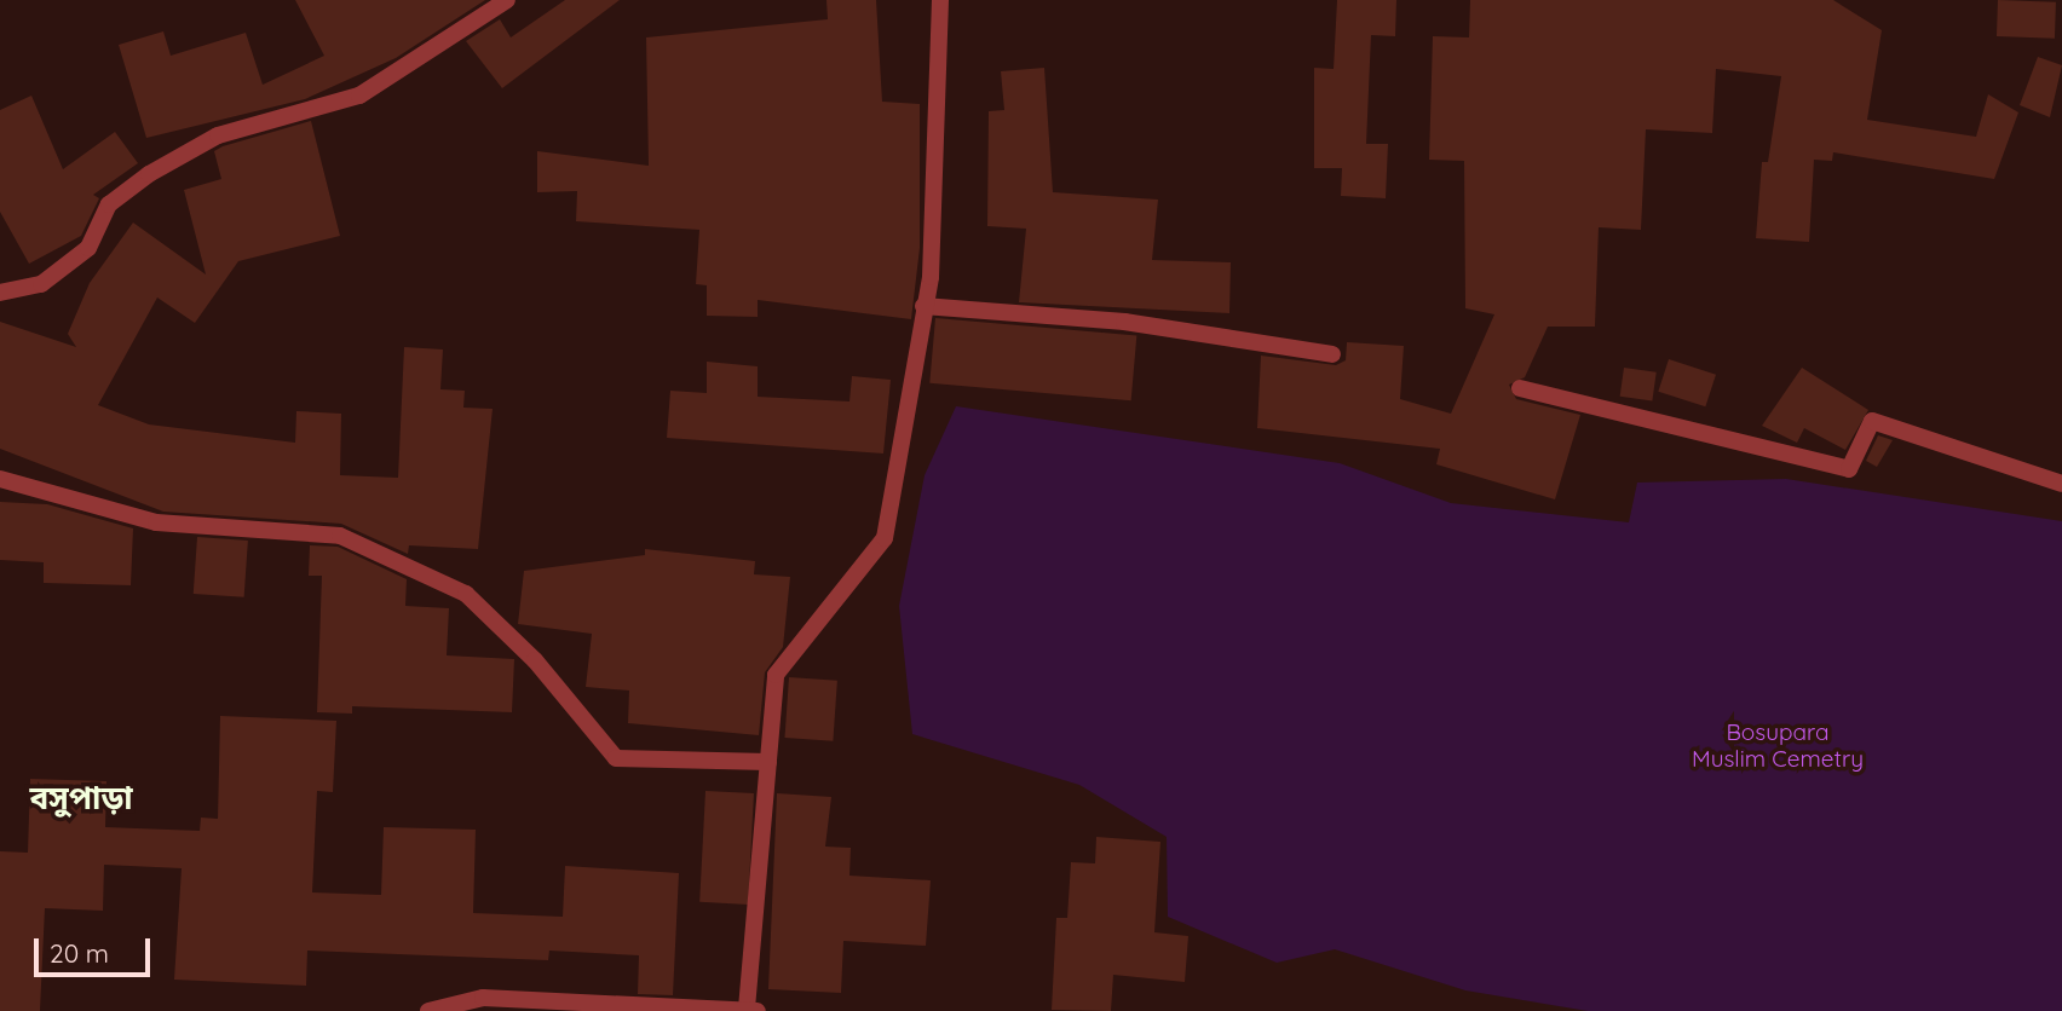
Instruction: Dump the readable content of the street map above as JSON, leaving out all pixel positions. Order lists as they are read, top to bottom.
{
  "districts": ["বসুপাড়া"],
  "parks": ["Bosupara Muslim Cemetry"],
  "scale_bar": "20 m"
}
